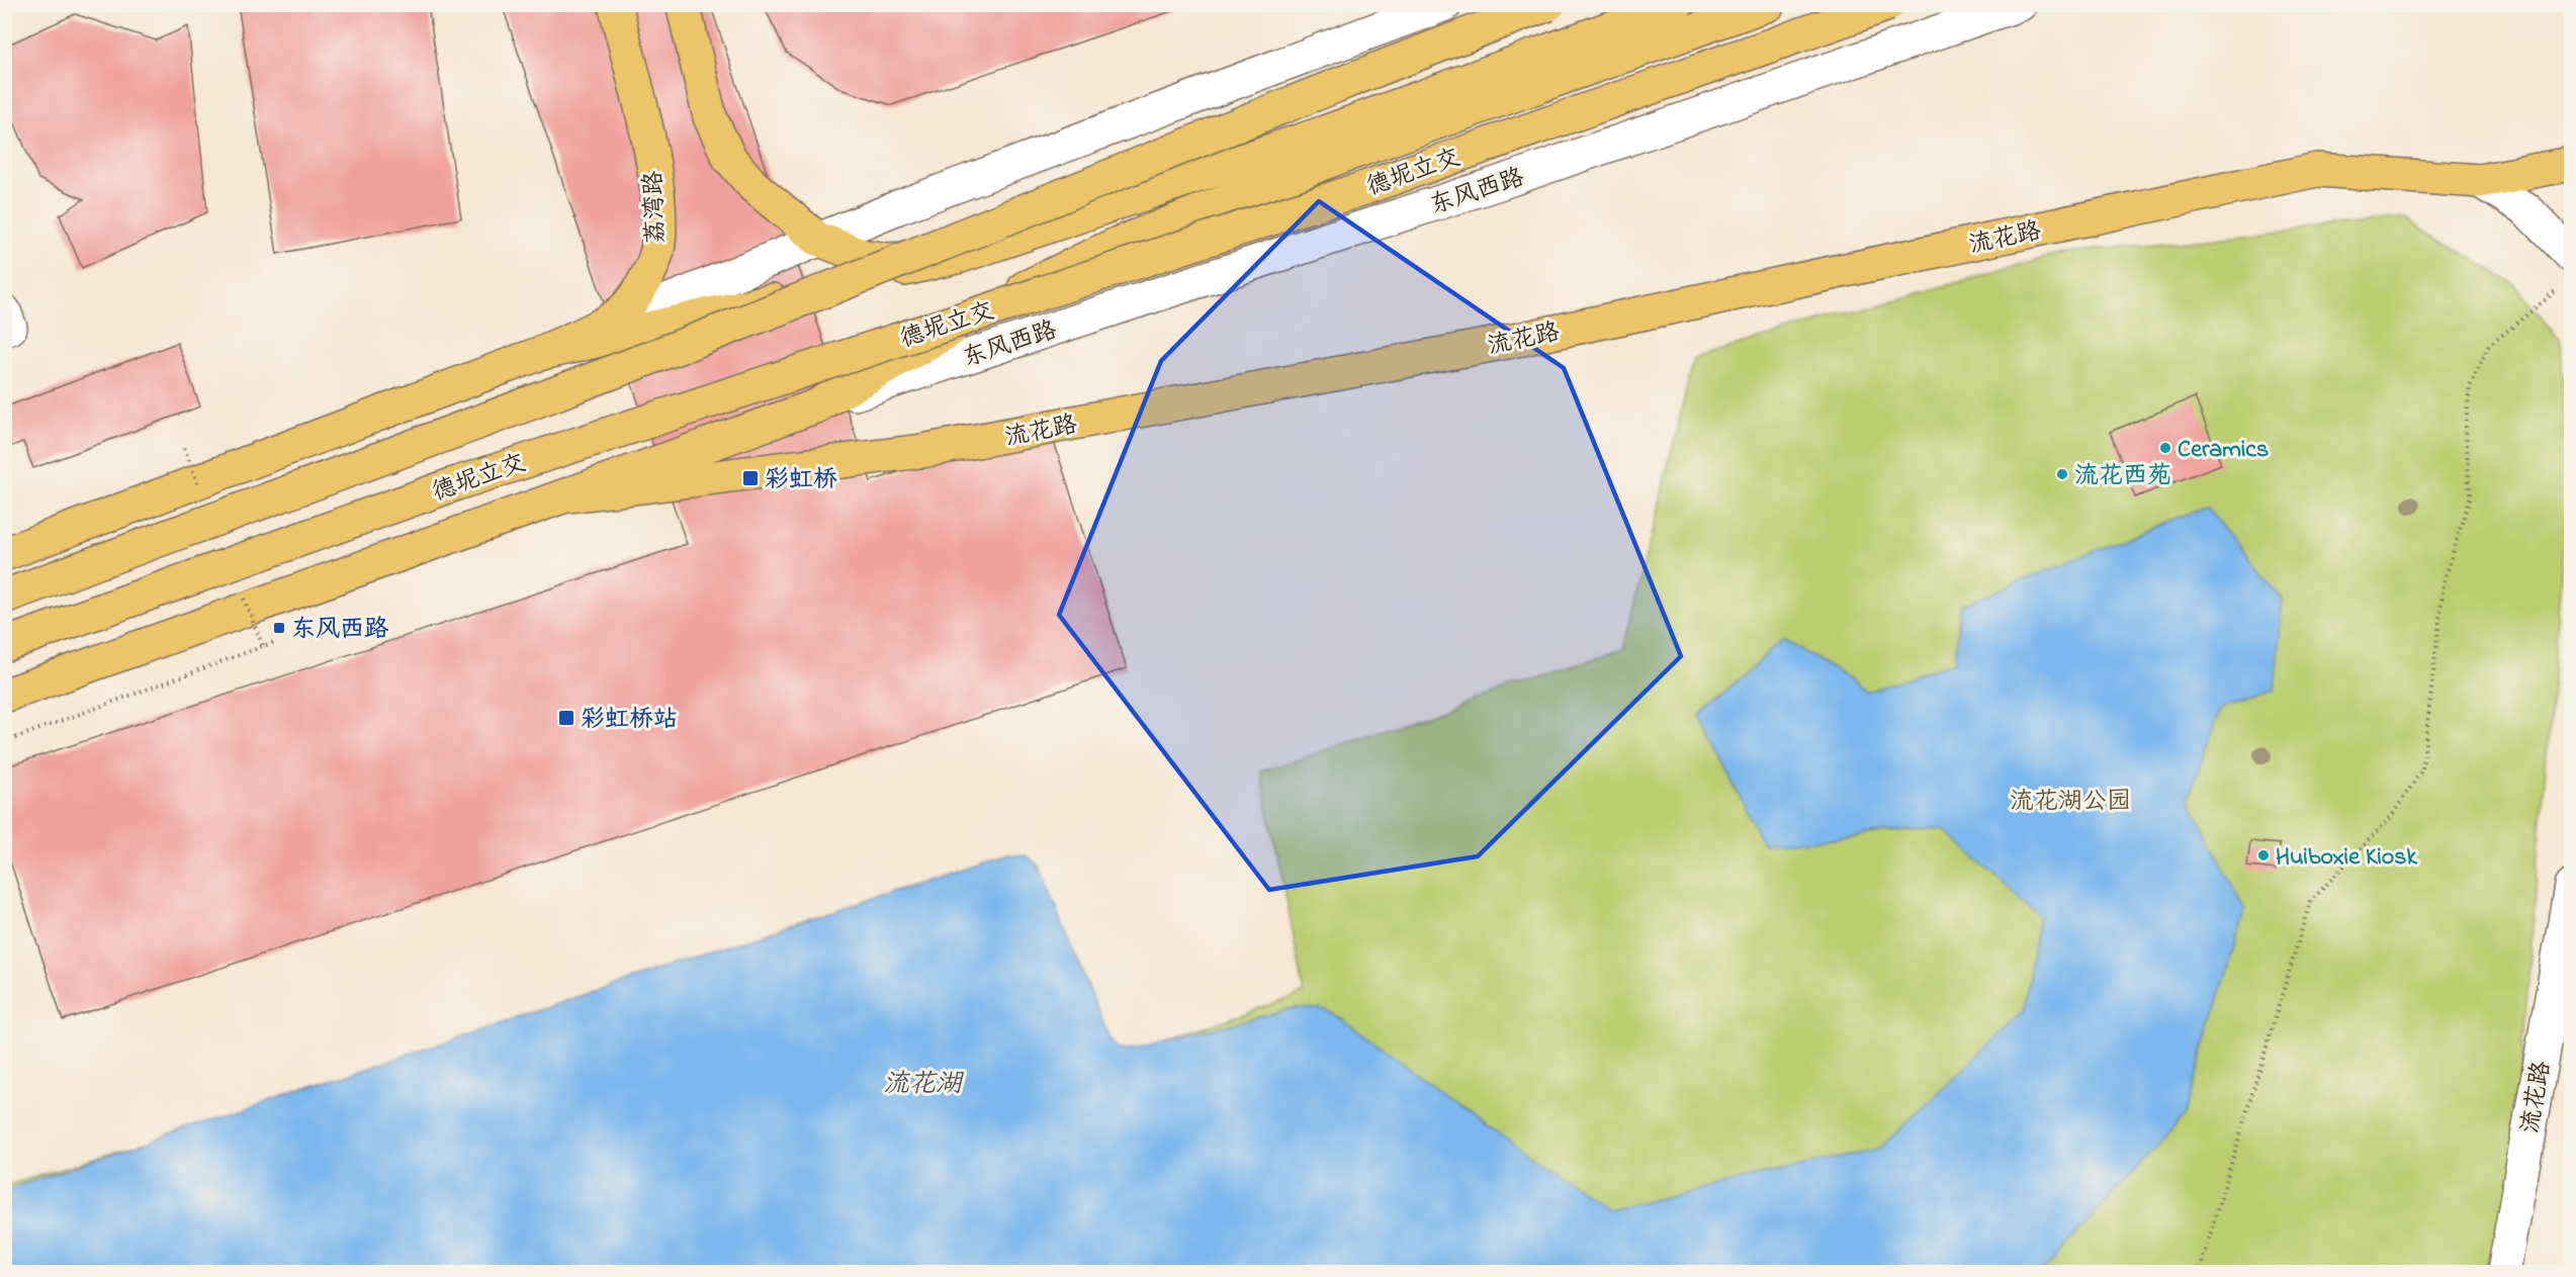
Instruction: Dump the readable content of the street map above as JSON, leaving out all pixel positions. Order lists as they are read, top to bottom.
{
  "streets": {
    "main road": [
      "德坭立交",
      "东风西路",
      "荔湾路",
      "流花路"
    ]
  },
  "crossings": [
    ["东风西路", "流花路"]
  ],
  "water": ["流花湖"],
  "parks": ["流花湖公园"],
  "places": {
    "other": ["Ceramics", "流花西苑", "Huiboxie Kiosk"],
    "transit": ["彩虹桥", "东风西路", "彩虹桥站"]
  }
}
